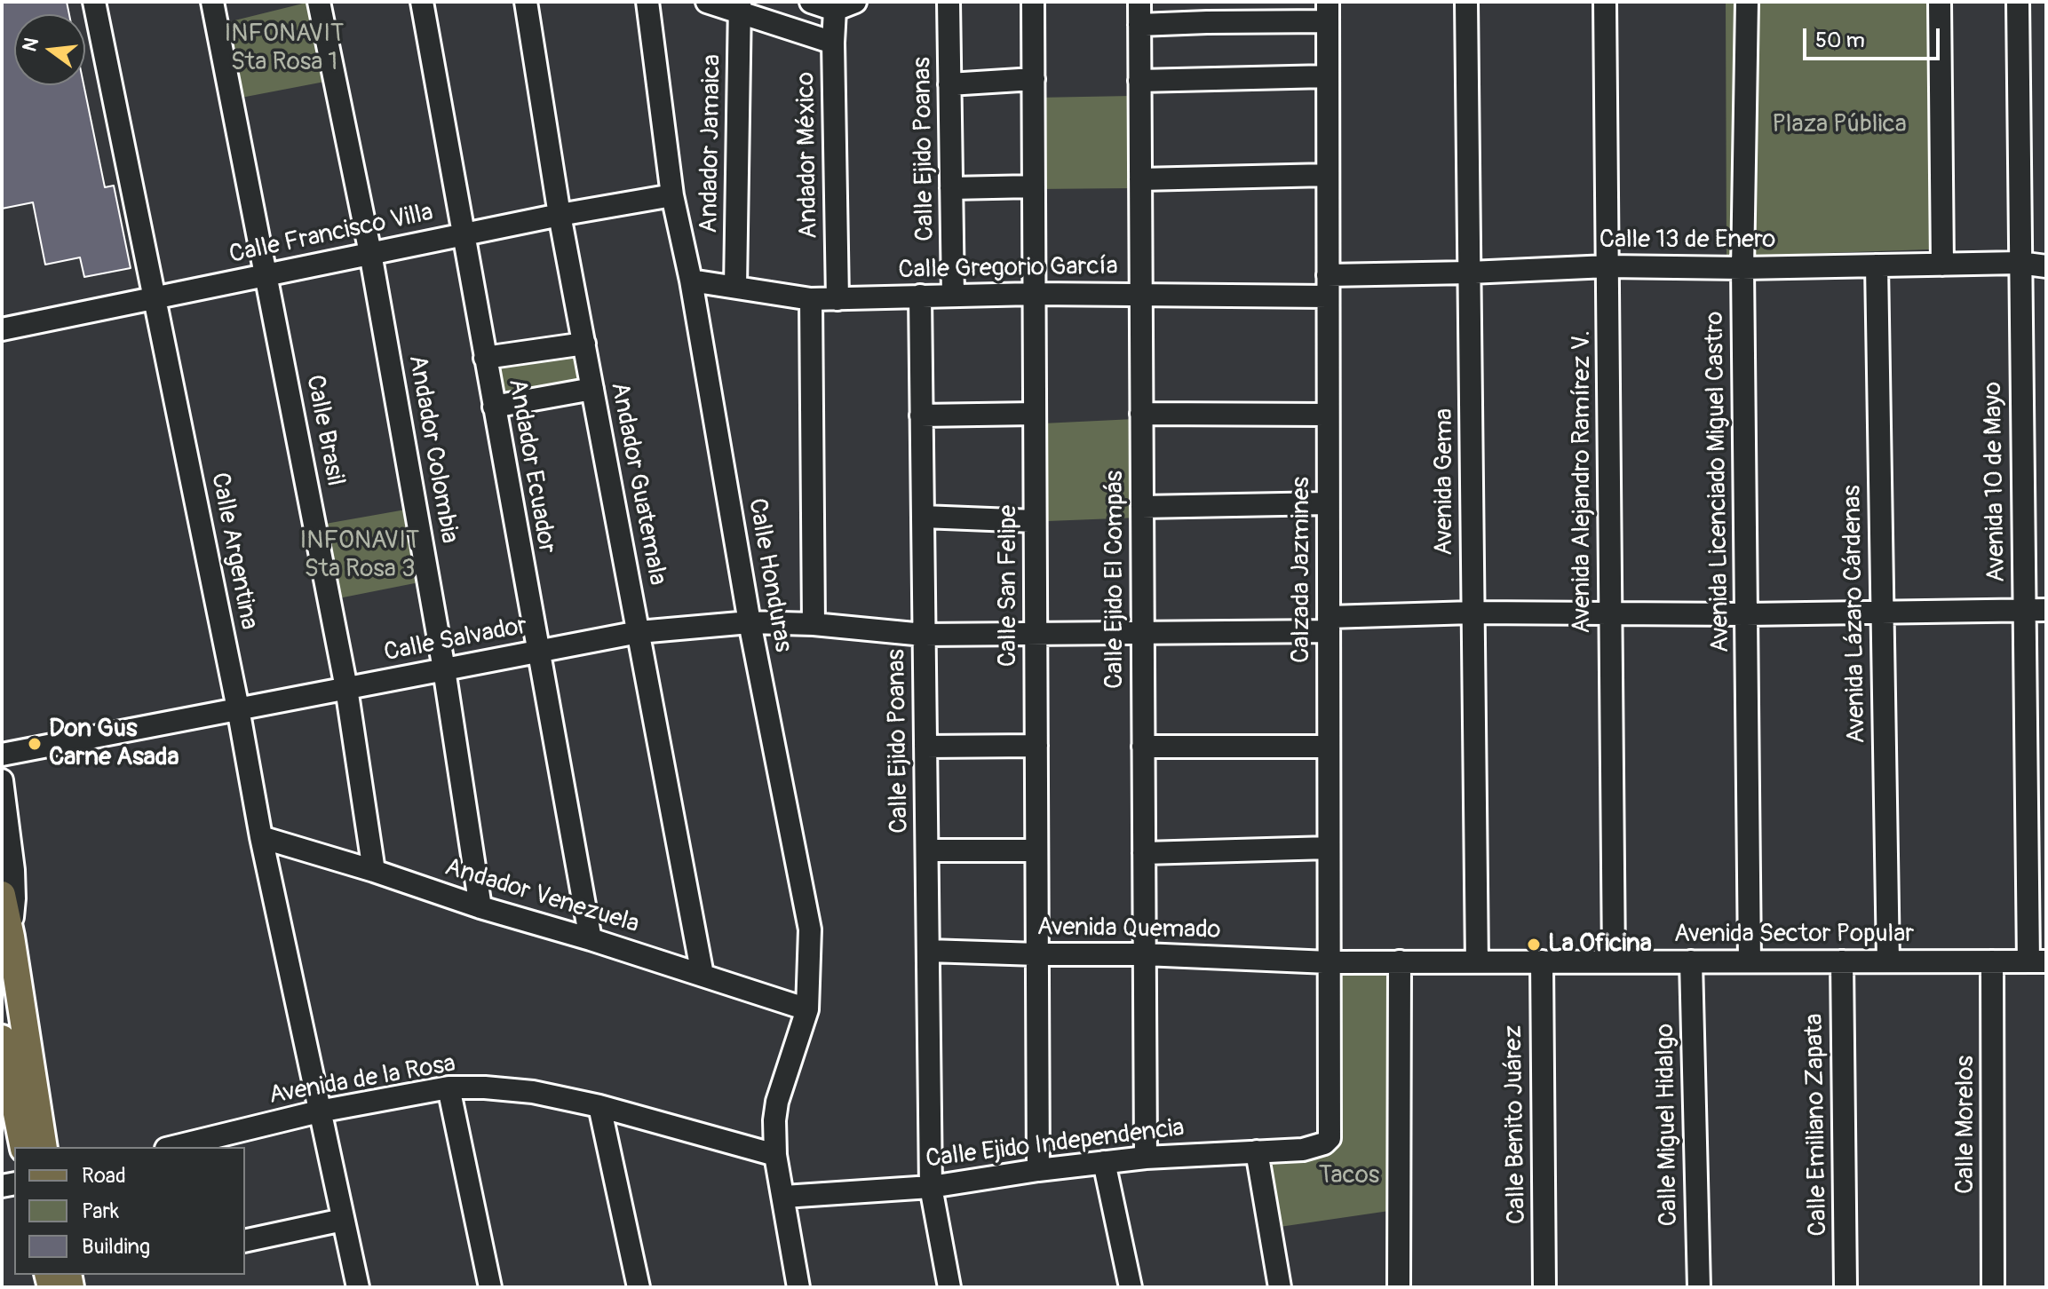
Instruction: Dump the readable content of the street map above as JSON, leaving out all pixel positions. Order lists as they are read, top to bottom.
{
  "streets": {
    "street": [
      "Andador Jamaica",
      "Calle Ejido Poanas",
      "Andador México",
      "Calle Francisco Villa",
      "Calle 13 de Enero",
      "Calle Gregorio García",
      "Calle Brasil",
      "Andador Colombia",
      "Andador Ecuador",
      "Avenida Gema",
      "Avenida Alejandro Ramírez V.",
      "Avenida Licenciado Miguel Castro",
      "Avenida 10 de Mayo",
      "Andador Guatemala",
      "Calle Argentina",
      "Calzada Jazmines",
      "Calle Honduras",
      "Calle Ejido El Compás",
      "Calle San Felipe",
      "Avenida Lázaro Cárdenas",
      "Calle Salvador",
      "Andador Venezuela",
      "Avenida Quemado",
      "Avenida Sector Popular",
      "Avenida de la Rosa",
      "Calle Benito Juárez",
      "Calle Miguel Hidalgo",
      "Calle Emiliano Zapata",
      "Calle Morelos",
      "Calle Ejido Independencia"
    ]
  },
  "crossings": [
    ["Andador Jamaica", "Calle Gregorio García"],
    ["Calle Ejido Poanas", "Calle Gregorio García"],
    ["Calle Ejido Poanas", "Calle Salvador"],
    ["Calle Ejido Poanas", "Avenida Quemado"],
    ["Calle Ejido Poanas", "Calle Ejido Independencia"],
    ["Andador México", "Calle Gregorio García"],
    ["Calle Francisco Villa", "Calle Brasil"],
    ["Calle Francisco Villa", "Andador Colombia"],
    ["Calle Francisco Villa", "Andador Ecuador"],
    ["Calle Francisco Villa", "Andador Guatemala"],
    ["Calle Francisco Villa", "Calle Argentina"],
    ["Calle Francisco Villa", "Calle Honduras"],
    ["Calle 13 de Enero", "Calle Gregorio García"],
    ["Calle 13 de Enero", "Avenida Gema"],
    ["Calle 13 de Enero", "Avenida Alejandro Ramírez V."],
    ["Calle 13 de Enero", "Avenida Licenciado Miguel Castro"],
    ["Calle 13 de Enero", "Avenida 10 de Mayo"],
    ["Calle 13 de Enero", "Calzada Jazmines"],
    ["Calle 13 de Enero", "Avenida Lázaro Cárdenas"],
    ["Calle Gregorio García", "Calzada Jazmines"],
    ["Calle Gregorio García", "Calle Honduras"],
    ["Calle Gregorio García", "Calle Ejido El Compás"],
    ["Calle Gregorio García", "Calle San Felipe"],
    ["Calle Brasil", "Calle Salvador"],
    ["Calle Brasil", "Andador Venezuela"],
    ["Andador Colombia", "Calle Salvador"],
    ["Andador Colombia", "Andador Venezuela"],
    ["Andador Ecuador", "Calle Salvador"],
    ["Andador Ecuador", "Andador Venezuela"],
    ["Avenida Gema", "Calle Salvador"],
    ["Avenida Gema", "Avenida Sector Popular"],
    ["Avenida Alejandro Ramírez V.", "Calle Salvador"],
    ["Avenida Alejandro Ramírez V.", "Avenida Sector Popular"],
    ["Avenida Licenciado Miguel Castro", "Calle Salvador"],
    ["Avenida Licenciado Miguel Castro", "Avenida Sector Popular"],
    ["Avenida 10 de Mayo", "Calle Salvador"],
    ["Avenida 10 de Mayo", "Avenida Sector Popular"],
    ["Andador Guatemala", "Calle Salvador"],
    ["Andador Guatemala", "Andador Venezuela"],
    ["Calle Argentina", "Calle Salvador"],
    ["Calle Argentina", "Andador Venezuela"],
    ["Calle Argentina", "Avenida de la Rosa"],
    ["Calzada Jazmines", "Calle Salvador"],
    ["Calzada Jazmines", "Avenida Quemado"],
    ["Calzada Jazmines", "Avenida Sector Popular"],
    ["Calzada Jazmines", "Calle Ejido Independencia"],
    ["Calle Honduras", "Calle Salvador"],
    ["Calle Honduras", "Andador Venezuela"],
    ["Calle Honduras", "Avenida de la Rosa"],
    ["Calle Honduras", "Calle Ejido Independencia"],
    ["Calle Ejido El Compás", "Calle Salvador"],
    ["Calle Ejido El Compás", "Avenida Quemado"],
    ["Calle Ejido El Compás", "Calle Ejido Independencia"],
    ["Calle San Felipe", "Calle Salvador"],
    ["Calle San Felipe", "Avenida Quemado"],
    ["Calle San Felipe", "Calle Ejido Independencia"],
    ["Avenida Lázaro Cárdenas", "Calle Salvador"],
    ["Avenida Lázaro Cárdenas", "Avenida Sector Popular"],
    ["Avenida Quemado", "Avenida Sector Popular"],
    ["Avenida Sector Popular", "Calle Benito Juárez"],
    ["Avenida Sector Popular", "Calle Miguel Hidalgo"],
    ["Avenida Sector Popular", "Calle Emiliano Zapata"],
    ["Avenida Sector Popular", "Calle Morelos"]
  ],
  "parks": [
    "INFONAVIT Sta Rosa 1",
    "Plaza Pública",
    "INFONAVIT Sta Rosa 3",
    "Tacos"
  ],
  "places": ["Don Gus Carne Asada", "La Oficina"],
  "legend": ["Road", "Park", "Building"],
  "scale_bar": "50 m",
  "north": "left"
}
